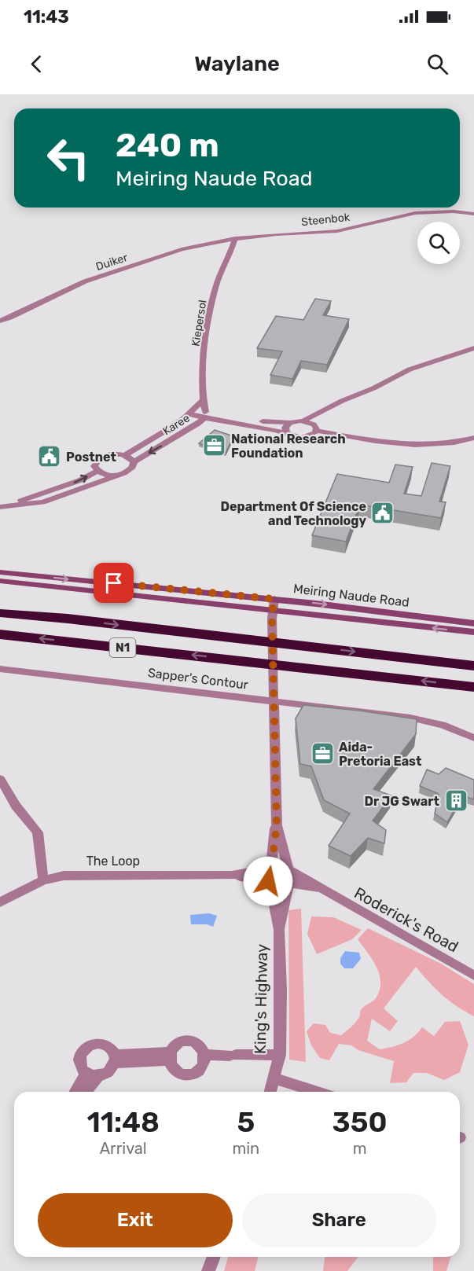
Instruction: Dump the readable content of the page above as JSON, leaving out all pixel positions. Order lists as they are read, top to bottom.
{
  "streets": {
    "highway": ["N1"],
    "street": [
      "Steenbok",
      "Duiker",
      "Kiepersol",
      "Karee",
      "Meiring Naude Road",
      "Sapper's Contour",
      "The Loop",
      "Roderick's Road",
      "King's Highway"
    ]
  },
  "crossings": [
    ["Steenbok", "Duiker"],
    ["Steenbok", "Kiepersol"],
    ["Duiker", "Kiepersol"],
    ["Kiepersol", "Karee"],
    ["The Loop", "Roderick's Road"],
    ["The Loop", "King's Highway"],
    ["Roderick's Road", "King's Highway"]
  ],
  "places": {
    "office": ["National Research Foundation", "Aida- Pretoria East"],
    "public building": ["Postnet", "Department Of Science and Technology"],
    "building": ["Dr JG Swart"]
  },
  "page": {
    "status": "11:43",
    "header": "Waylane",
    "turn": ["240 m", "Meiring Naude Road"],
    "eta": [
      "11:48",
      "Arrival",
      "5",
      "min",
      "350",
      "m"
    ],
    "buttons": ["Exit", "Share"]
  }
}
